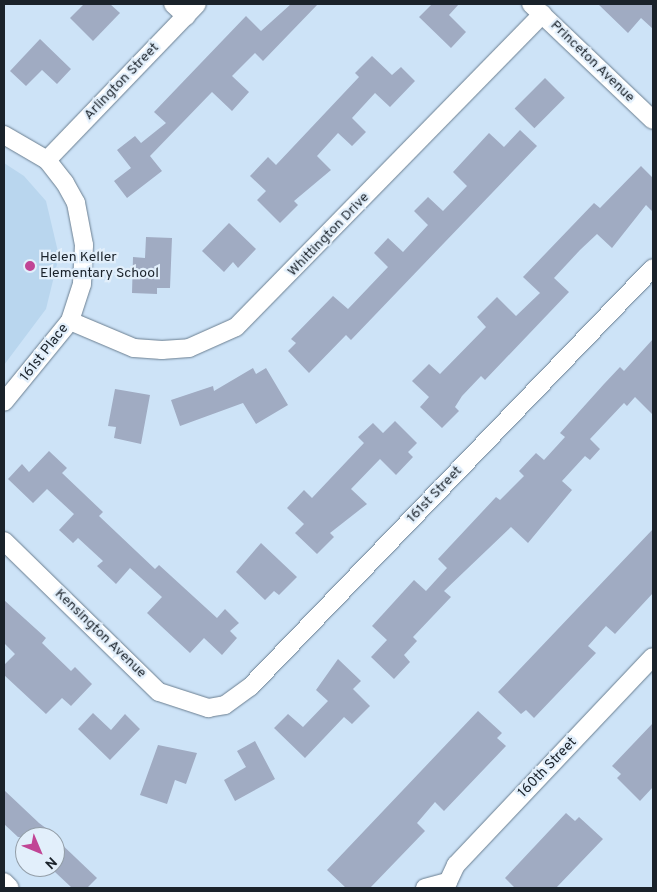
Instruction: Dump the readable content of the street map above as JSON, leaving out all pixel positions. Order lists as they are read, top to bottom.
{
  "streets": {
    "street": [
      "Princeton Avenue",
      "Arlington Street",
      "Whittington Drive",
      "161st Place",
      "161st Street",
      "Kensington Avenue",
      "160th Street"
    ]
  },
  "crossings": [
    ["Princeton Avenue", "Whittington Drive"],
    ["Arlington Street", "161st Place"],
    ["Whittington Drive", "161st Place"],
    ["161st Street", "Kensington Avenue"]
  ],
  "places": ["Helen Keller Elementary School"],
  "north": "bottom right"
}
